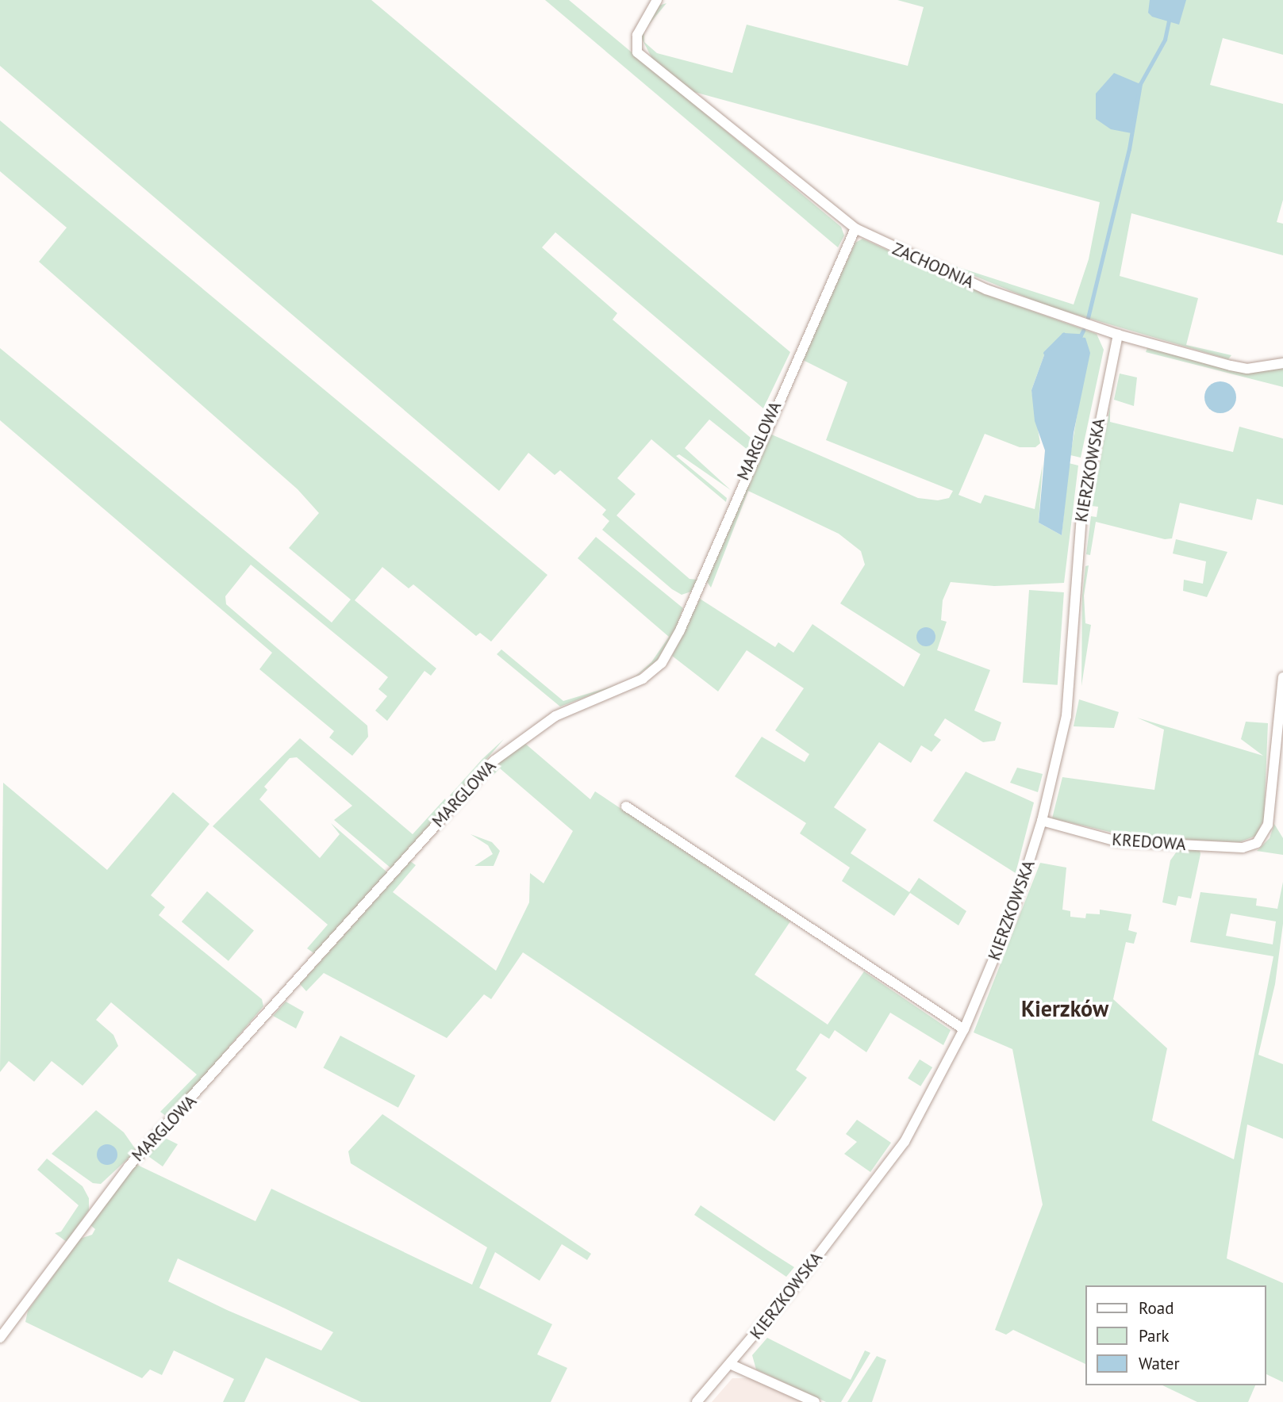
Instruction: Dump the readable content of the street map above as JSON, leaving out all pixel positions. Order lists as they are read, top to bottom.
{
  "streets": {
    "street": [
      "ZACHODNIA",
      "MARGLOWA",
      "KIERZKOWSKA",
      "KREDOWA"
    ]
  },
  "crossings": [
    ["ZACHODNIA", "MARGLOWA"],
    ["ZACHODNIA", "KIERZKOWSKA"],
    ["KIERZKOWSKA", "KREDOWA"]
  ],
  "districts": ["Kierzków"],
  "legend": ["Road", "Park", "Water"]
}
